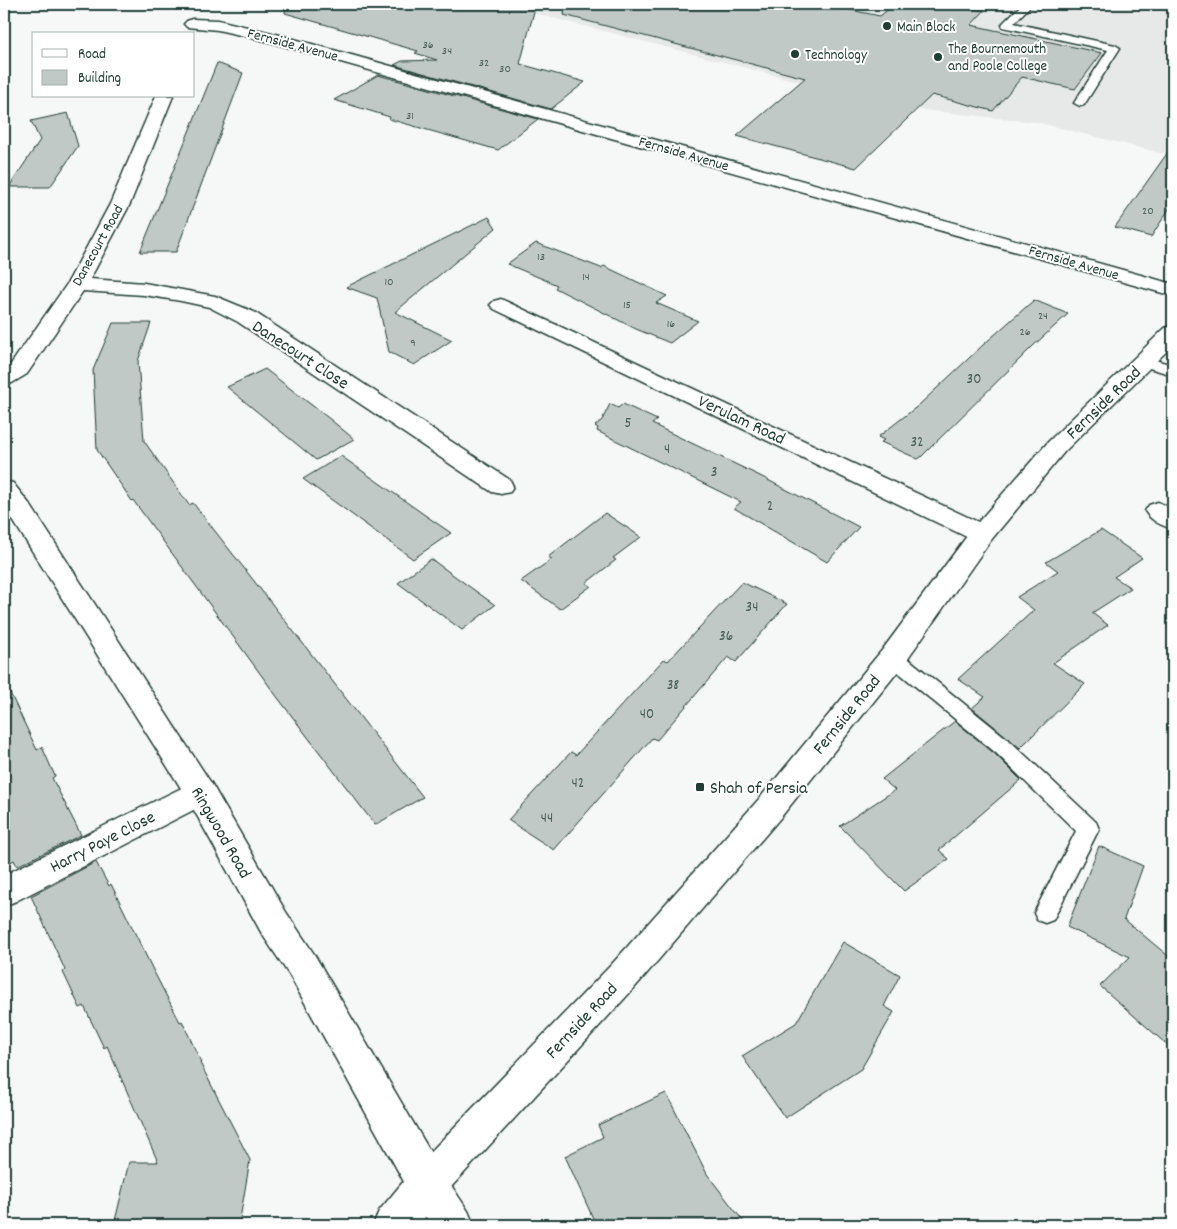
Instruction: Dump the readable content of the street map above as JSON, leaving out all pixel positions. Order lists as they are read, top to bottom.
{
  "streets": {
    "main road": [
      "Fernside Avenue",
      "Danecourt Road",
      "Danecourt Close",
      "Fernside Road",
      "Verulam Road",
      "Ringwood Road",
      "Harry Paye Close"
    ]
  },
  "crossings": [
    ["Danecourt Road", "Danecourt Close"],
    ["Fernside Road", "Verulam Road"],
    ["Fernside Road", "Ringwood Road"],
    ["Ringwood Road", "Harry Paye Close"]
  ],
  "places": {
    "other": ["Main Block", "Technology", "The Bournemouth and Poole College"],
    "transit": ["Shah of Persia"]
  },
  "house_numbers": [
    "36",
    "34",
    "32",
    "30",
    "31",
    "20",
    "13",
    "14",
    "10",
    "15",
    "24",
    "16",
    "26",
    "9",
    "30",
    "5",
    "32",
    "4",
    "3",
    "2",
    "34",
    "36",
    "38",
    "40",
    "42",
    "44"
  ],
  "legend": ["Road", "Building"]
}
